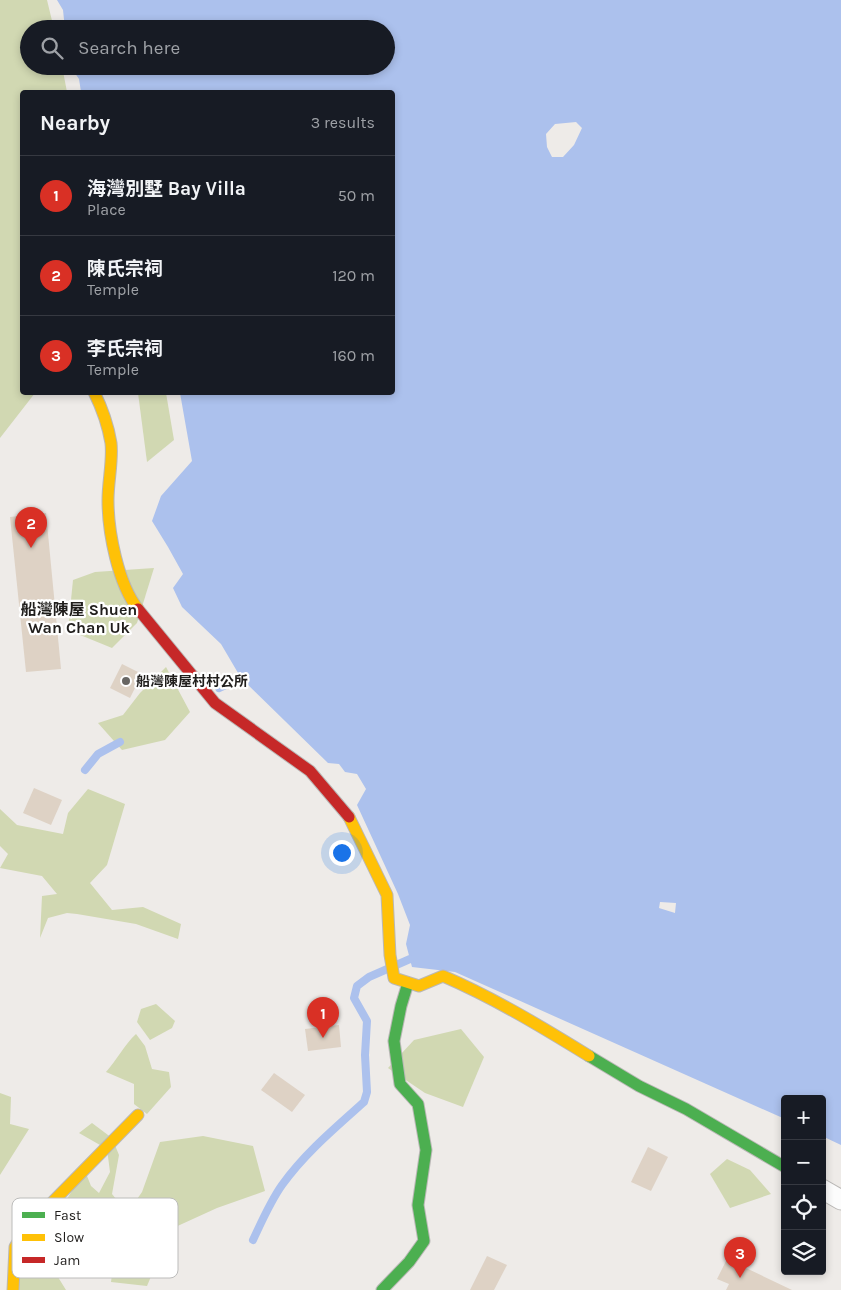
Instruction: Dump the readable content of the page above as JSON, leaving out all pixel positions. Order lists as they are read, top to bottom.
{
  "districts": ["船灣陳屋 Shuen Wan Chan Uk"],
  "places": ["船灣陳屋村村公所"],
  "legend": ["Fast", "Slow", "Jam"],
  "page": {
    "search": "Search here",
    "heading": ["Nearby", "3 results"],
    "list": [
      {
        "mark": "1",
        "name": "海灣別墅 Bay Villa",
        "note": "Place",
        "value": "50 m"
      },
      {
        "mark": "2",
        "name": "陳氏宗祠",
        "note": "Temple",
        "value": "120 m"
      },
      {
        "mark": "3",
        "name": "李氏宗祠",
        "note": "Temple",
        "value": "160 m"
      }
    ],
    "pins": ["2", "1", "3"],
    "map_buttons": ["+", "−"]
  }
}
